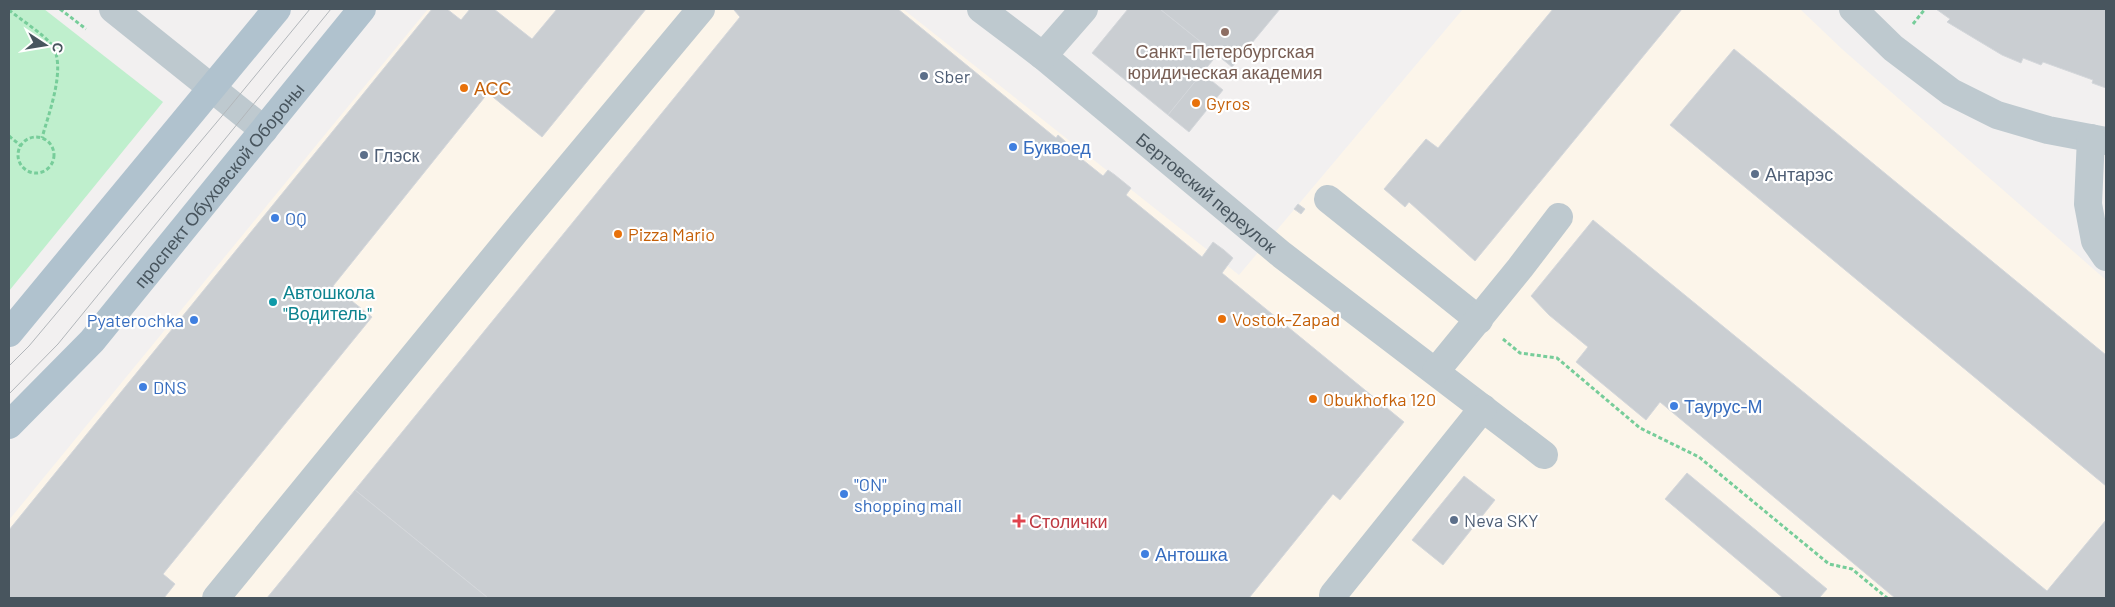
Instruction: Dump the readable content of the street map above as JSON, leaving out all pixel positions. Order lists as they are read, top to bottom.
{
  "streets": {
    "main road": ["проспект Обуховской Обороны"],
    "street": ["Бертовский переулок"]
  },
  "places": {
    "other": [
      "Санкт-Петербургская юридическая академия",
      "Sber",
      "АСС",
      "Gyros",
      "Буквоед",
      "Глэск",
      "Антарэс",
      "OQ",
      "Pizza Mario",
      "Автошкола \"Водитель\"",
      "Vostok-Zapad",
      "Pyaterochka",
      "DNS",
      "Obukhofka 120",
      "Таурус-М",
      "\"ON\" shopping mall",
      "Neva SKY",
      "Антошка"
    ],
    "health": ["Столички"]
  },
  "north": "right"
}
